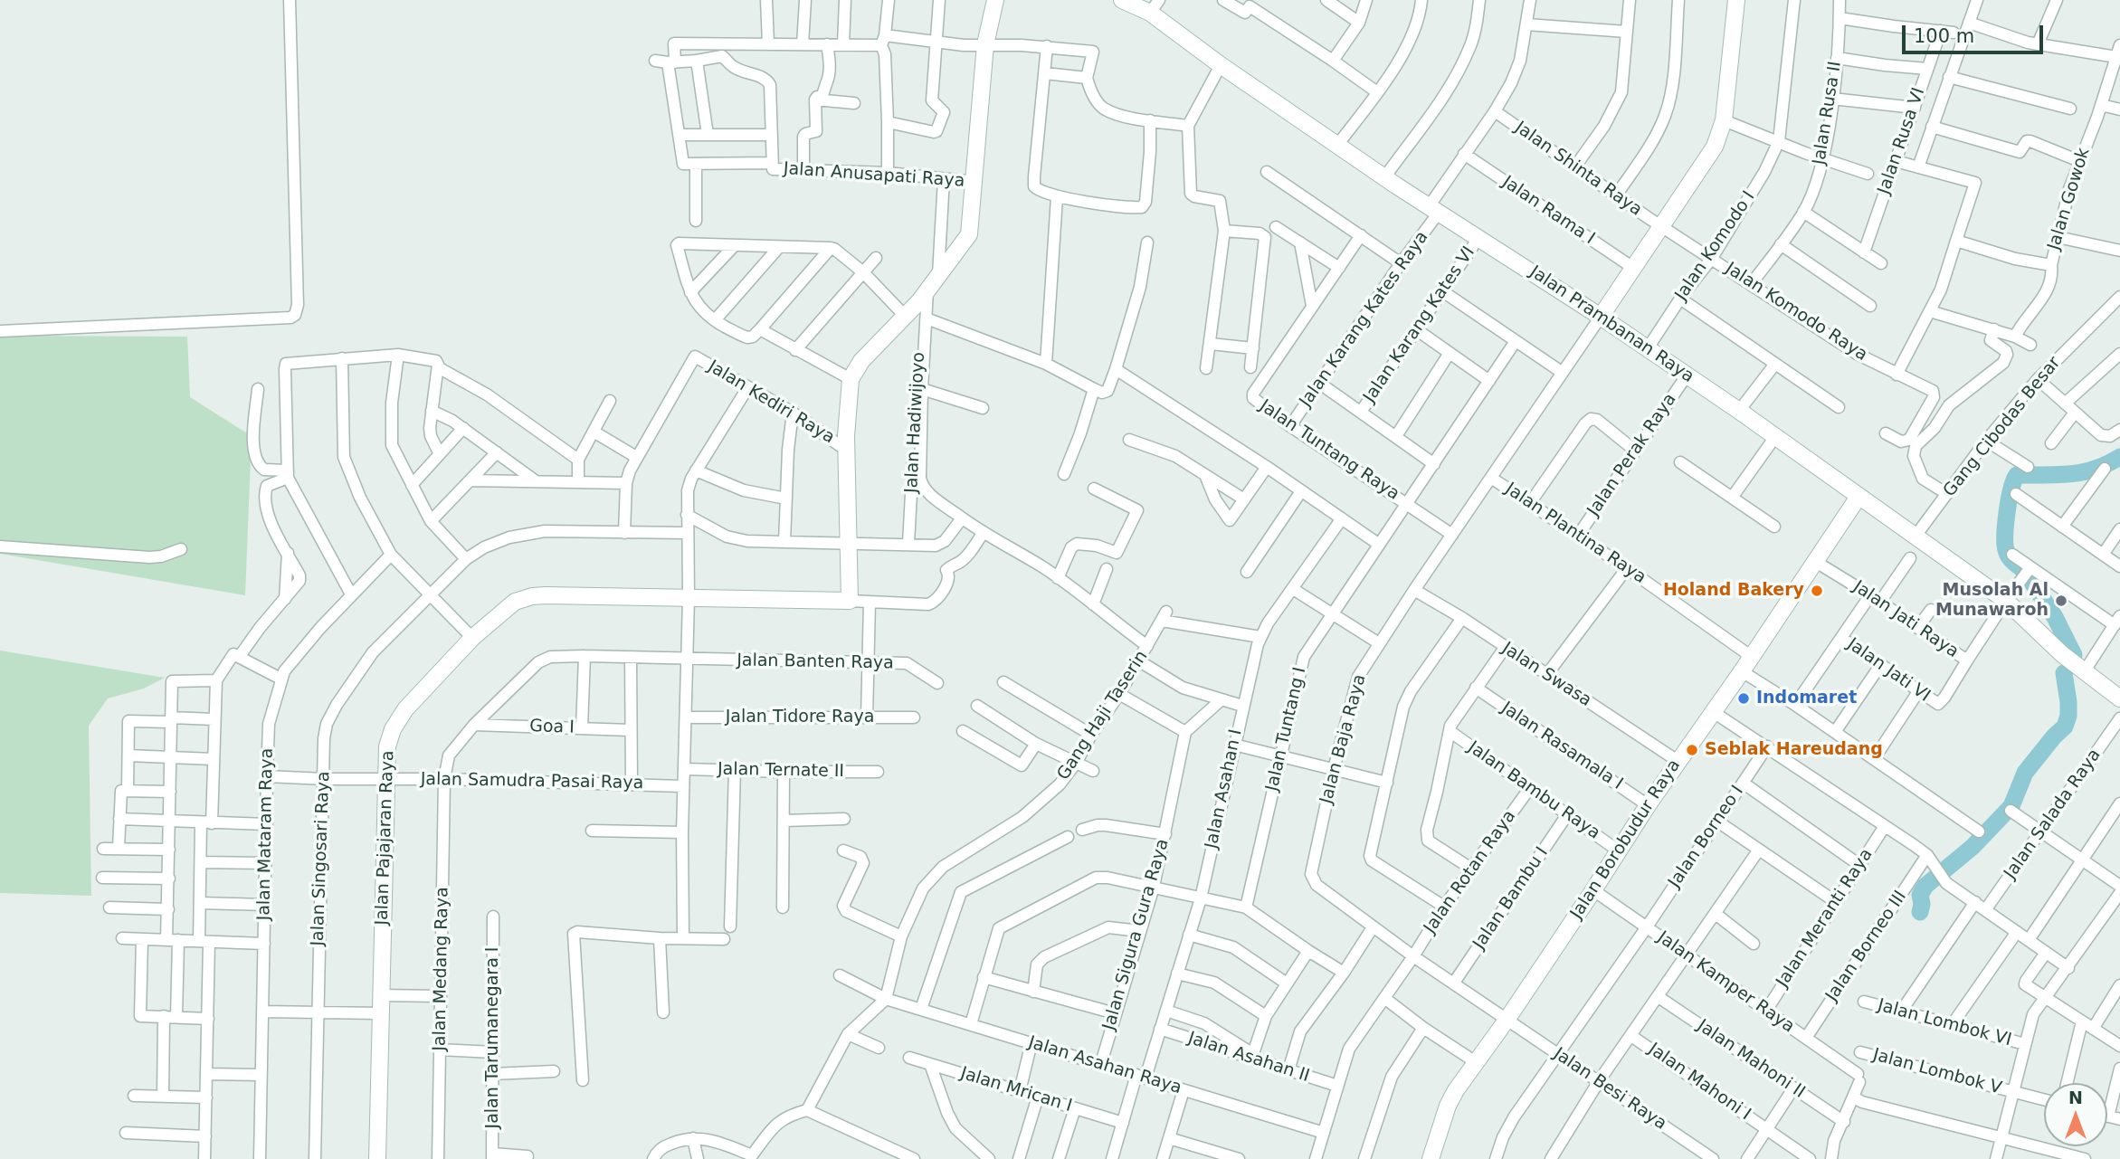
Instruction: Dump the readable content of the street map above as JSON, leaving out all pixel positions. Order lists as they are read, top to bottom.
{
  "streets": {
    "street": [
      "Jalan Rusa II",
      "Jalan Rusa VI",
      "Jalan Shinta Raya",
      "Jalan Anusapati Raya",
      "Jalan Gowok",
      "Jalan Rama I",
      "Jalan Komodo I",
      "Jalan Komodo Raya",
      "Jalan Karang Kates Raya",
      "Jalan Karang Kates VI",
      "Jalan Prambanan Raya",
      "Jalan Kediri Raya",
      "Jalan Hadiwijoyo",
      "Gang Cibodas Besar",
      "Jalan Tuntang Raya",
      "Jalan Perak Raya",
      "Jalan Plantina Raya",
      "Jalan Jati Raya",
      "Jalan Banten Raya",
      "Jalan Jati VI",
      "Jalan Swasa",
      "Gang Haji Taserin",
      "Jalan Tidore Raya",
      "Goa I",
      "Jalan Tuntang I",
      "Jalan Baja Raya",
      "Jalan Rasamala I",
      "Jalan Ternate II",
      "Jalan Samudra Pasai Raya",
      "Jalan Asahan I",
      "Jalan Bambu Raya",
      "Jalan Salada Raya",
      "Jalan Mataram Raya",
      "Jalan Borneo I",
      "Jalan Pajajaran Raya",
      "Jalan Borobudur Raya",
      "Jalan Singosari Raya",
      "Jalan Rotan Raya",
      "Jalan Bambu I",
      "Jalan Meranti Raya",
      "Jalan Sigura Gura Raya",
      "Jalan Borneo III",
      "Jalan Medang Raya",
      "Jalan Kamper Raya",
      "Jalan Lombok VI",
      "Jalan Tarumanegara I",
      "Jalan Asahan II",
      "Jalan Mahoni II",
      "Jalan Asahan Raya",
      "Jalan Lombok V",
      "Jalan Mahoni I",
      "Jalan Besi Raya",
      "Jalan Mrican I"
    ]
  },
  "crossings": [
    ["Jalan Rusa II", "Jalan Komodo Raya"],
    ["Jalan Shinta Raya", "Jalan Komodo Raya"],
    ["Jalan Shinta Raya", "Jalan Karang Kates Raya"],
    ["Jalan Rama I", "Jalan Karang Kates Raya"],
    ["Jalan Komodo I", "Jalan Komodo Raya"],
    ["Jalan Komodo I", "Jalan Prambanan Raya"],
    ["Jalan Karang Kates Raya", "Jalan Prambanan Raya"],
    ["Jalan Karang Kates Raya", "Jalan Tuntang Raya"],
    ["Jalan Karang Kates VI", "Jalan Prambanan Raya"],
    ["Jalan Prambanan Raya", "Gang Cibodas Besar"],
    ["Jalan Prambanan Raya", "Jalan Perak Raya"],
    ["Jalan Prambanan Raya", "Jalan Jati Raya"],
    ["Jalan Prambanan Raya", "Jalan Baja Raya"],
    ["Jalan Prambanan Raya", "Jalan Borobudur Raya"],
    ["Jalan Tuntang Raya", "Jalan Tuntang I"],
    ["Jalan Tuntang Raya", "Jalan Baja Raya"],
    ["Jalan Perak Raya", "Jalan Plantina Raya"],
    ["Jalan Plantina Raya", "Jalan Baja Raya"],
    ["Jalan Plantina Raya", "Jalan Borobudur Raya"],
    ["Jalan Jati Raya", "Jalan Jati VI"],
    ["Jalan Jati Raya", "Jalan Borobudur Raya"],
    ["Jalan Banten Raya", "Jalan Medang Raya"],
    ["Jalan Swasa", "Jalan Baja Raya"],
    ["Jalan Swasa", "Jalan Borobudur Raya"],
    ["Gang Haji Taserin", "Jalan Asahan I"],
    ["Gang Haji Taserin", "Jalan Asahan Raya"],
    ["Goa I", "Jalan Medang Raya"],
    ["Jalan Baja Raya", "Jalan Borobudur Raya"],
    ["Jalan Baja Raya", "Jalan Rotan Raya"],
    ["Jalan Baja Raya", "Jalan Bambu I"],
    ["Jalan Baja Raya", "Jalan Besi Raya"],
    ["Jalan Rasamala I", "Jalan Borobudur Raya"],
    ["Jalan Samudra Pasai Raya", "Jalan Mataram Raya"],
    ["Jalan Samudra Pasai Raya", "Jalan Pajajaran Raya"],
    ["Jalan Samudra Pasai Raya", "Jalan Singosari Raya"],
    ["Jalan Samudra Pasai Raya", "Jalan Medang Raya"],
    ["Jalan Asahan I", "Jalan Asahan II"],
    ["Jalan Asahan I", "Jalan Asahan Raya"],
    ["Jalan Asahan I", "Jalan Mrican I"],
    ["Jalan Bambu Raya", "Jalan Borobudur Raya"],
    ["Jalan Bambu Raya", "Jalan Rotan Raya"],
    ["Jalan Bambu Raya", "Jalan Bambu I"],
    ["Jalan Borneo I", "Jalan Kamper Raya"],
    ["Jalan Borneo I", "Jalan Besi Raya"],
    ["Jalan Borobudur Raya", "Jalan Kamper Raya"],
    ["Jalan Borobudur Raya", "Jalan Besi Raya"],
    ["Jalan Rotan Raya", "Jalan Asahan II"],
    ["Jalan Rotan Raya", "Jalan Asahan Raya"],
    ["Jalan Meranti Raya", "Jalan Kamper Raya"],
    ["Jalan Sigura Gura Raya", "Jalan Asahan Raya"],
    ["Jalan Borneo III", "Jalan Kamper Raya"]
  ],
  "places": [
    "Holand Bakery",
    "Musolah Al Munawaroh",
    "Indomaret",
    "Seblak Hareudang"
  ],
  "scale_bar": "100 m",
  "north": "top"
}
